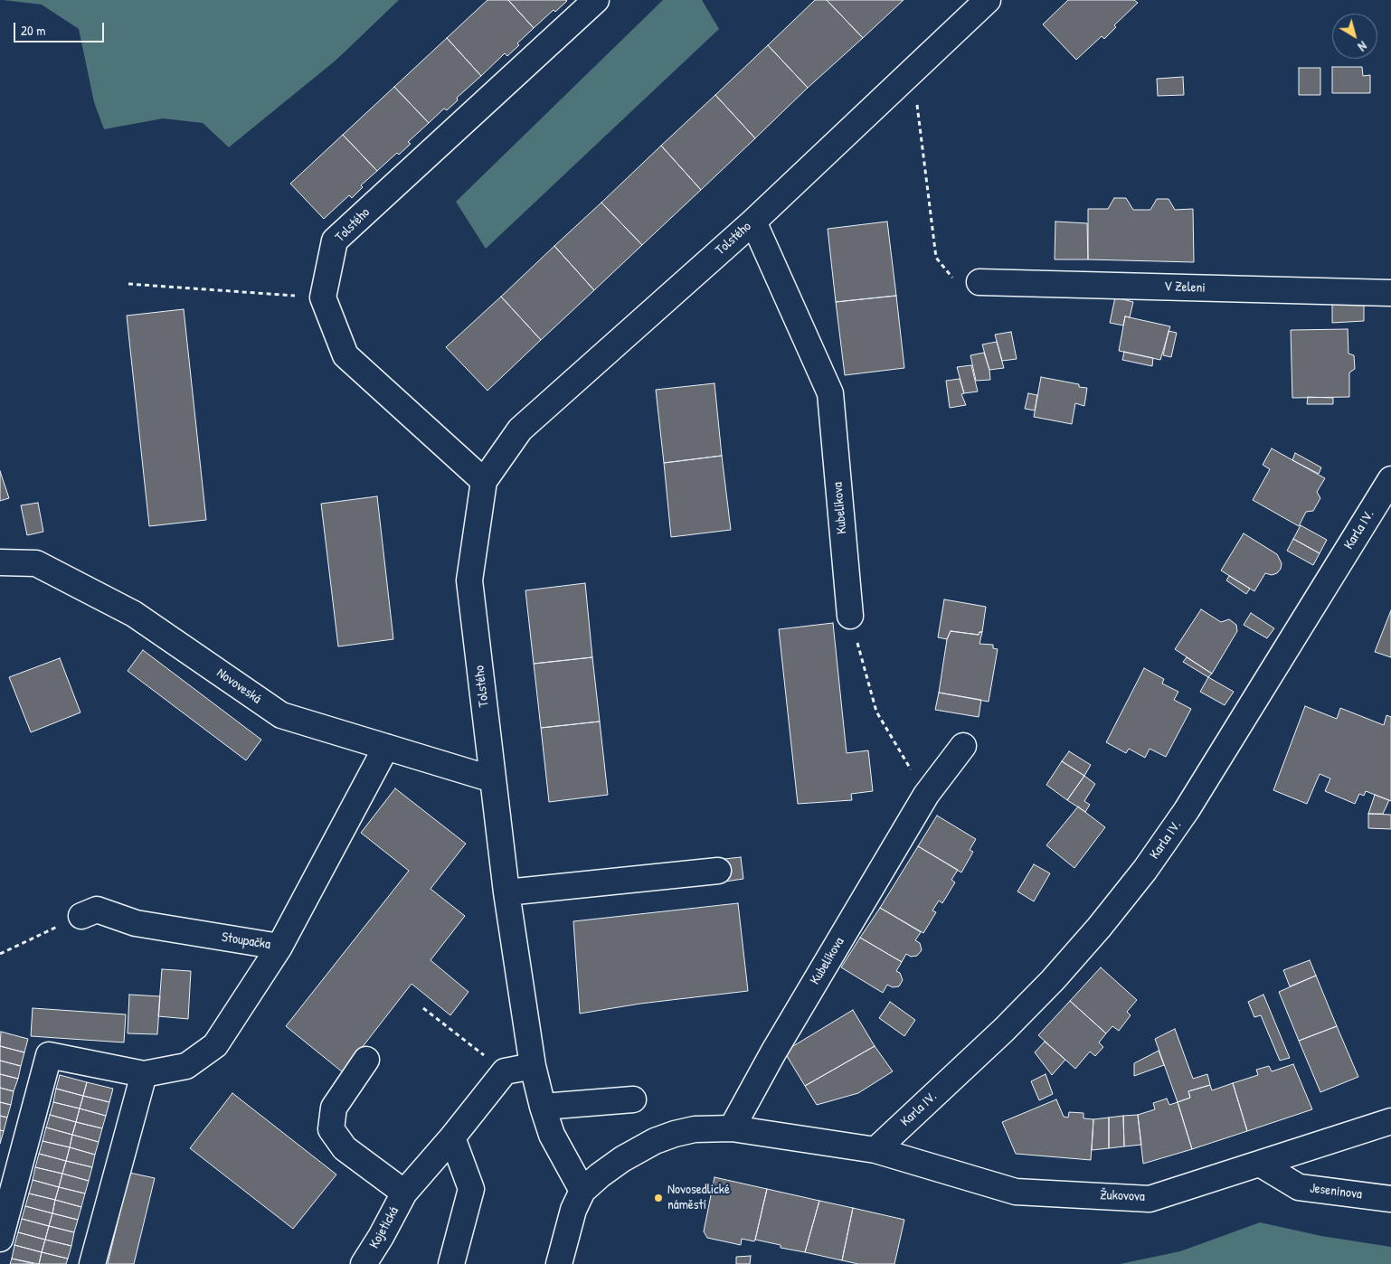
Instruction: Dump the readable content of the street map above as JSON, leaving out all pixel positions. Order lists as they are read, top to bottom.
{
  "streets": {
    "street": [
      "Tolstého",
      "V Zeleni",
      "Kubelíkova",
      "Karla IV.",
      "Novoveská",
      "Stoupačka",
      "Jeseninova",
      "Žukovova",
      "Kojetická"
    ]
  },
  "crossings": [
    ["Tolstého", "Kubelíkova"],
    ["Tolstého", "Novoveská"],
    ["Karla IV.", "Žukovova"],
    ["Novoveská", "Stoupačka"],
    ["Jeseninova", "Žukovova"]
  ],
  "places": ["Novosedlické náměstí"],
  "scale_bar": "20 m",
  "north": "bottom right"
}
